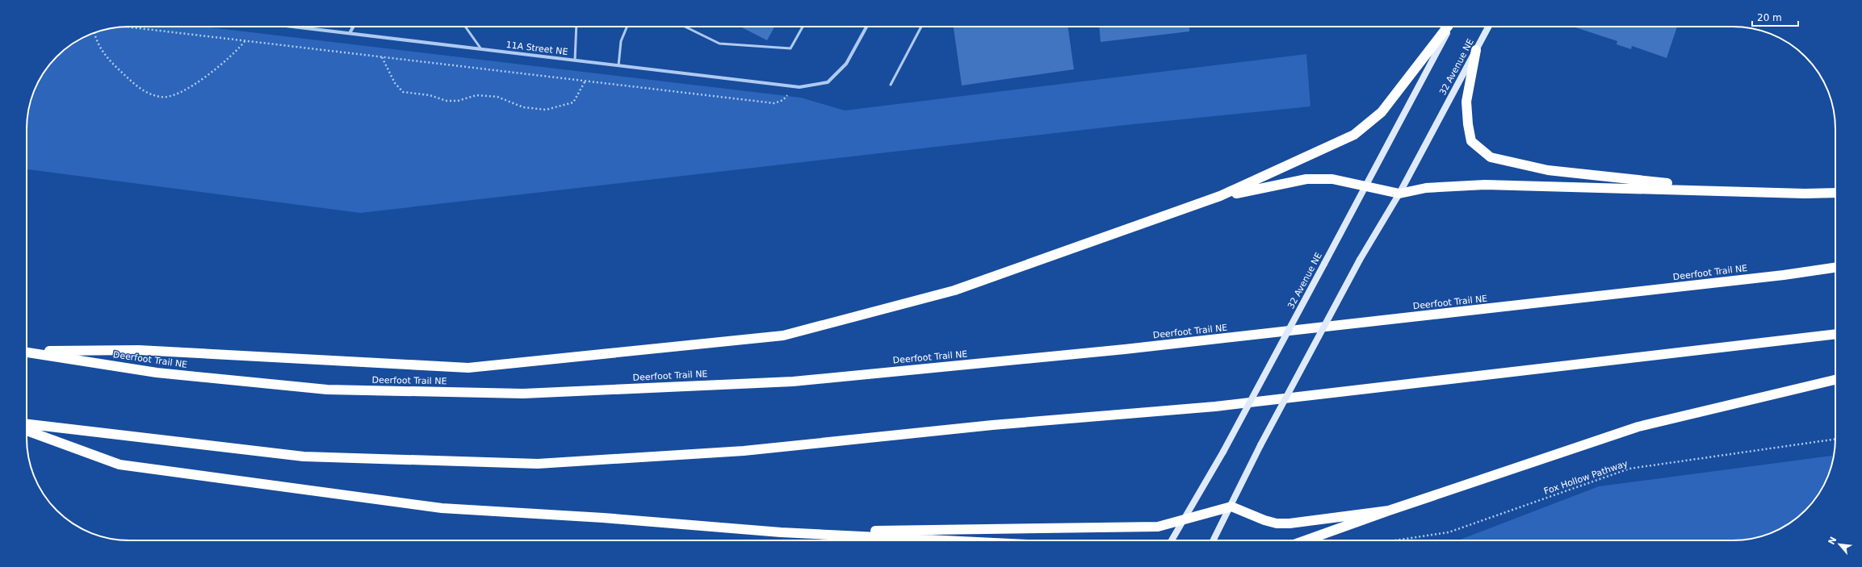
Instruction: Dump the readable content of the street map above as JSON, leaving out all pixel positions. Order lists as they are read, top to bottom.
{
  "streets": {
    "highway": ["Deerfoot Trail NE"],
    "main road": ["32 Avenue NE"],
    "street": ["11A Street NE"],
    "path": ["Fox Hollow Pathway"]
  },
  "crossings": [
    ["32 Avenue NE", "Deerfoot Trail NE"]
  ],
  "scale_bar": "20 m",
  "north": "top left"
}
